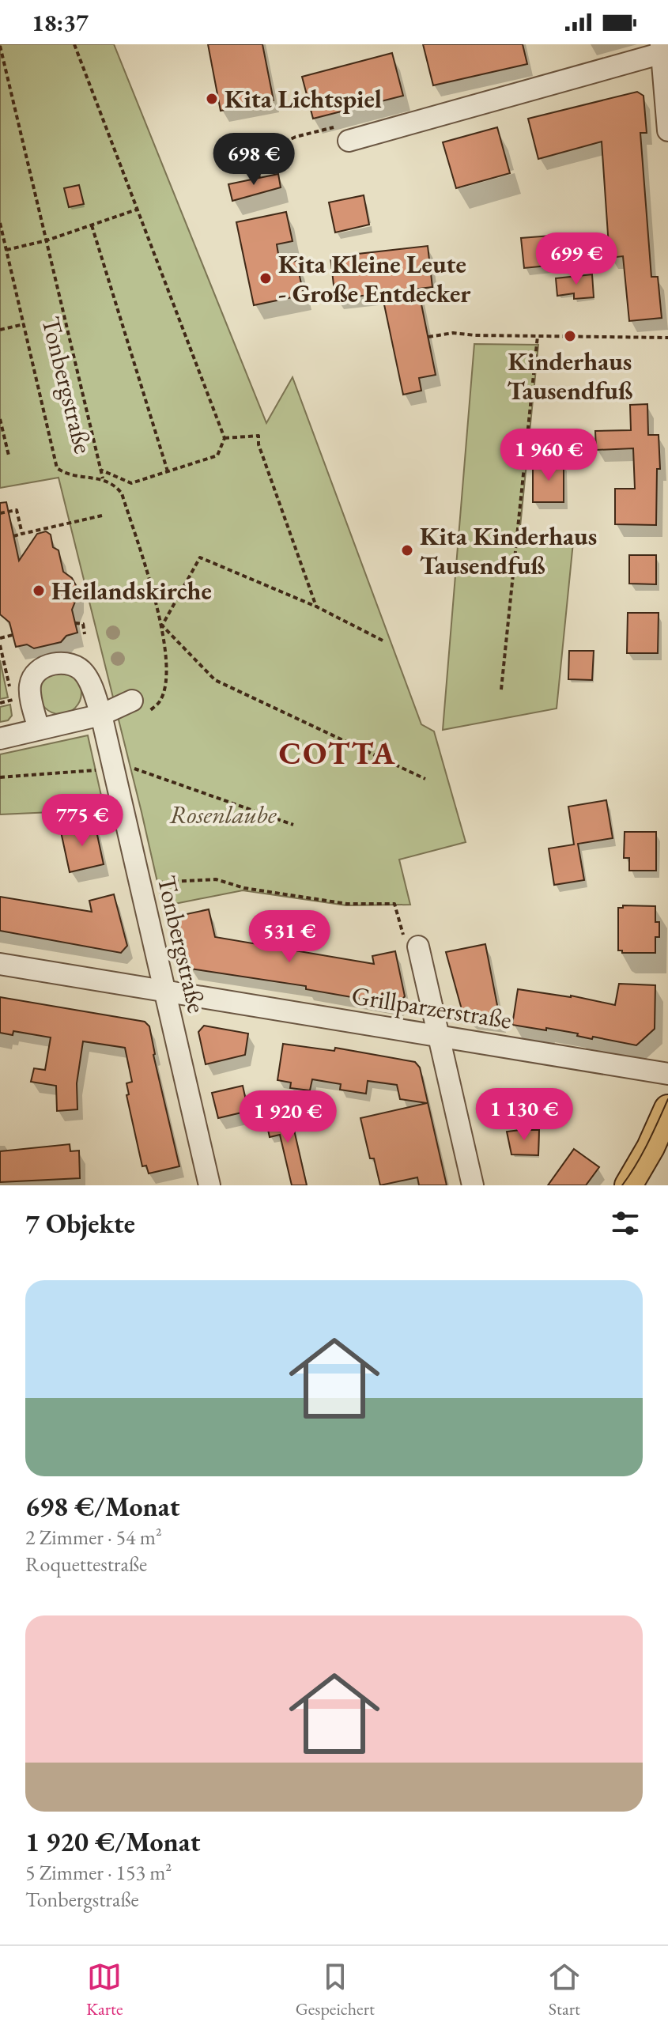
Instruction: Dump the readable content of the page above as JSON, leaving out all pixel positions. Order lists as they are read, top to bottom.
{
  "streets": {
    "street": ["Tonbergstraße", "Grillparzerstraße"]
  },
  "crossings": [
    ["Tonbergstraße", "Grillparzerstraße"]
  ],
  "districts": ["COTTA"],
  "parks": ["Rosenlaube"],
  "places": [
    "Kita Lichtspiel",
    "Kita Kleine Leute - Große Entdecker",
    "Kinderhaus Tausendfuß",
    "Kita Kinderhaus Tausendfuß",
    "Heilandskirche"
  ],
  "page": {
    "status": "18:37",
    "price": [
      "698 €",
      "699 €",
      "1 960 €",
      "775 €",
      "531 €",
      "1 130 €",
      "1 920 €"
    ],
    "heading": "7 Objekte",
    "list": [
      {
        "name": "698 €/Monat",
        "note": "2 Zimmer · 54 m² · Roquettestraße"
      },
      {
        "name": "1 920 €/Monat",
        "note": "5 Zimmer · 153 m² · Tonbergstraße"
      }
    ],
    "tabs": ["Karte", "Gespeichert", "Start"]
  }
}
